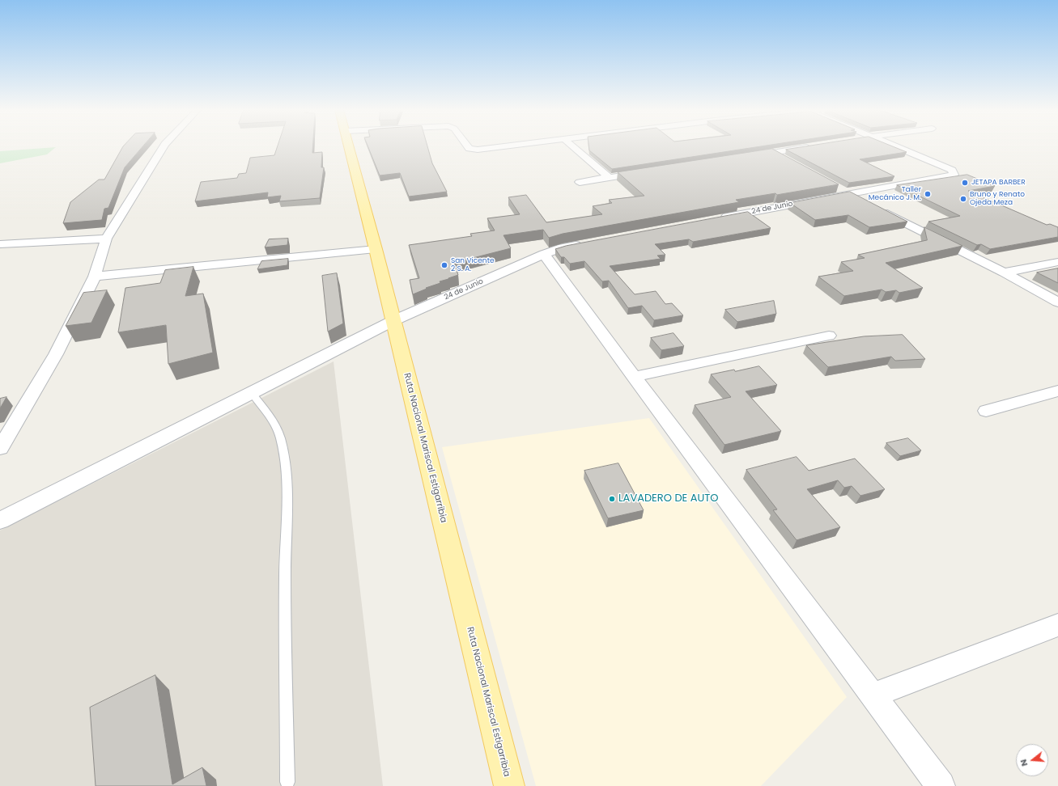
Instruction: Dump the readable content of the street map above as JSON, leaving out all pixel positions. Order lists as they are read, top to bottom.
{
  "streets": {
    "main road": ["Ruta Nacional Mariscal Estigarribia"],
    "street": ["24 de Junio"]
  },
  "crossings": [
    ["24 de Junio", "Ruta Nacional Mariscal Estigarribia"]
  ],
  "places": [
    "JETAPA BARBER",
    "Taller Mecánico J. M.",
    "Bruno y Renato Ojeda Meza",
    "San Vicente 2 S. A.",
    "LAVADERO DE AUTO"
  ],
  "north": "left"
}
